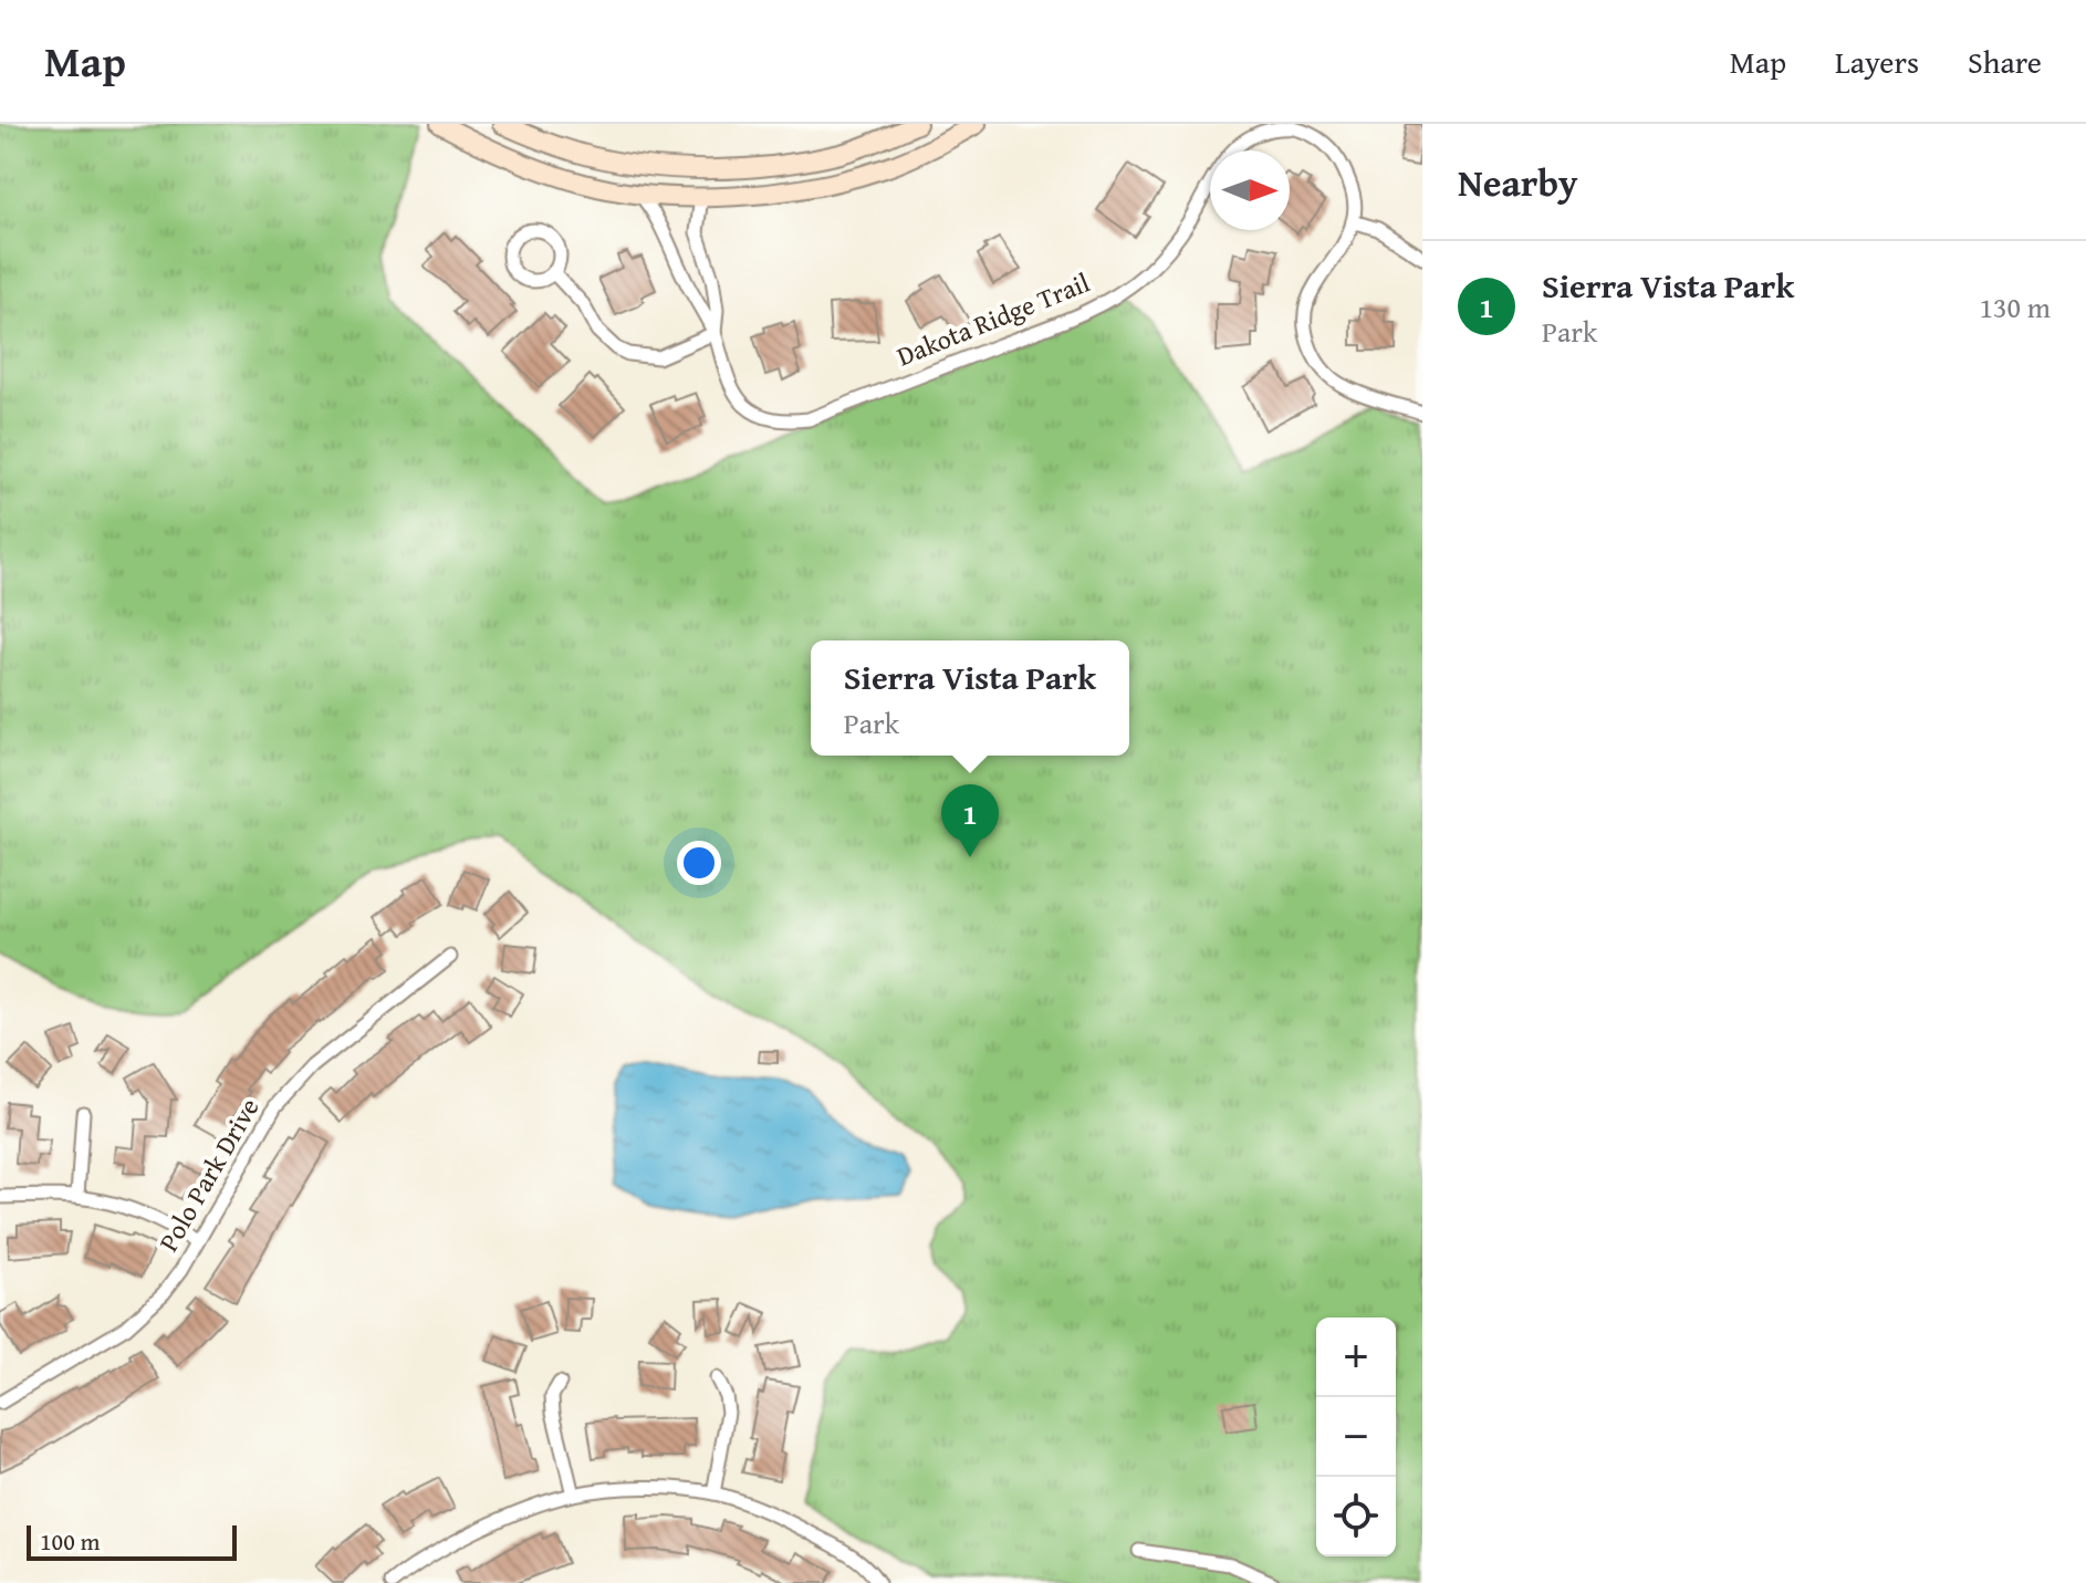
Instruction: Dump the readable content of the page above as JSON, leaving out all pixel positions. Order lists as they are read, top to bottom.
{
  "streets": {
    "street": ["Dakota Ridge Trail", "Polo Park Drive"]
  },
  "scale_bar": "100 m",
  "north": "right",
  "page": {
    "header": "Map",
    "nav": ["Map", "Layers", "Share"],
    "heading": "Nearby",
    "list": [
      {
        "mark": "1",
        "name": "Sierra Vista Park",
        "note": "Park",
        "value": "130 m"
      }
    ],
    "popup": ["Sierra Vista Park", "Park"],
    "pins": "1",
    "map_buttons": ["+", "−"],
    "scale": "100 m"
  }
}
